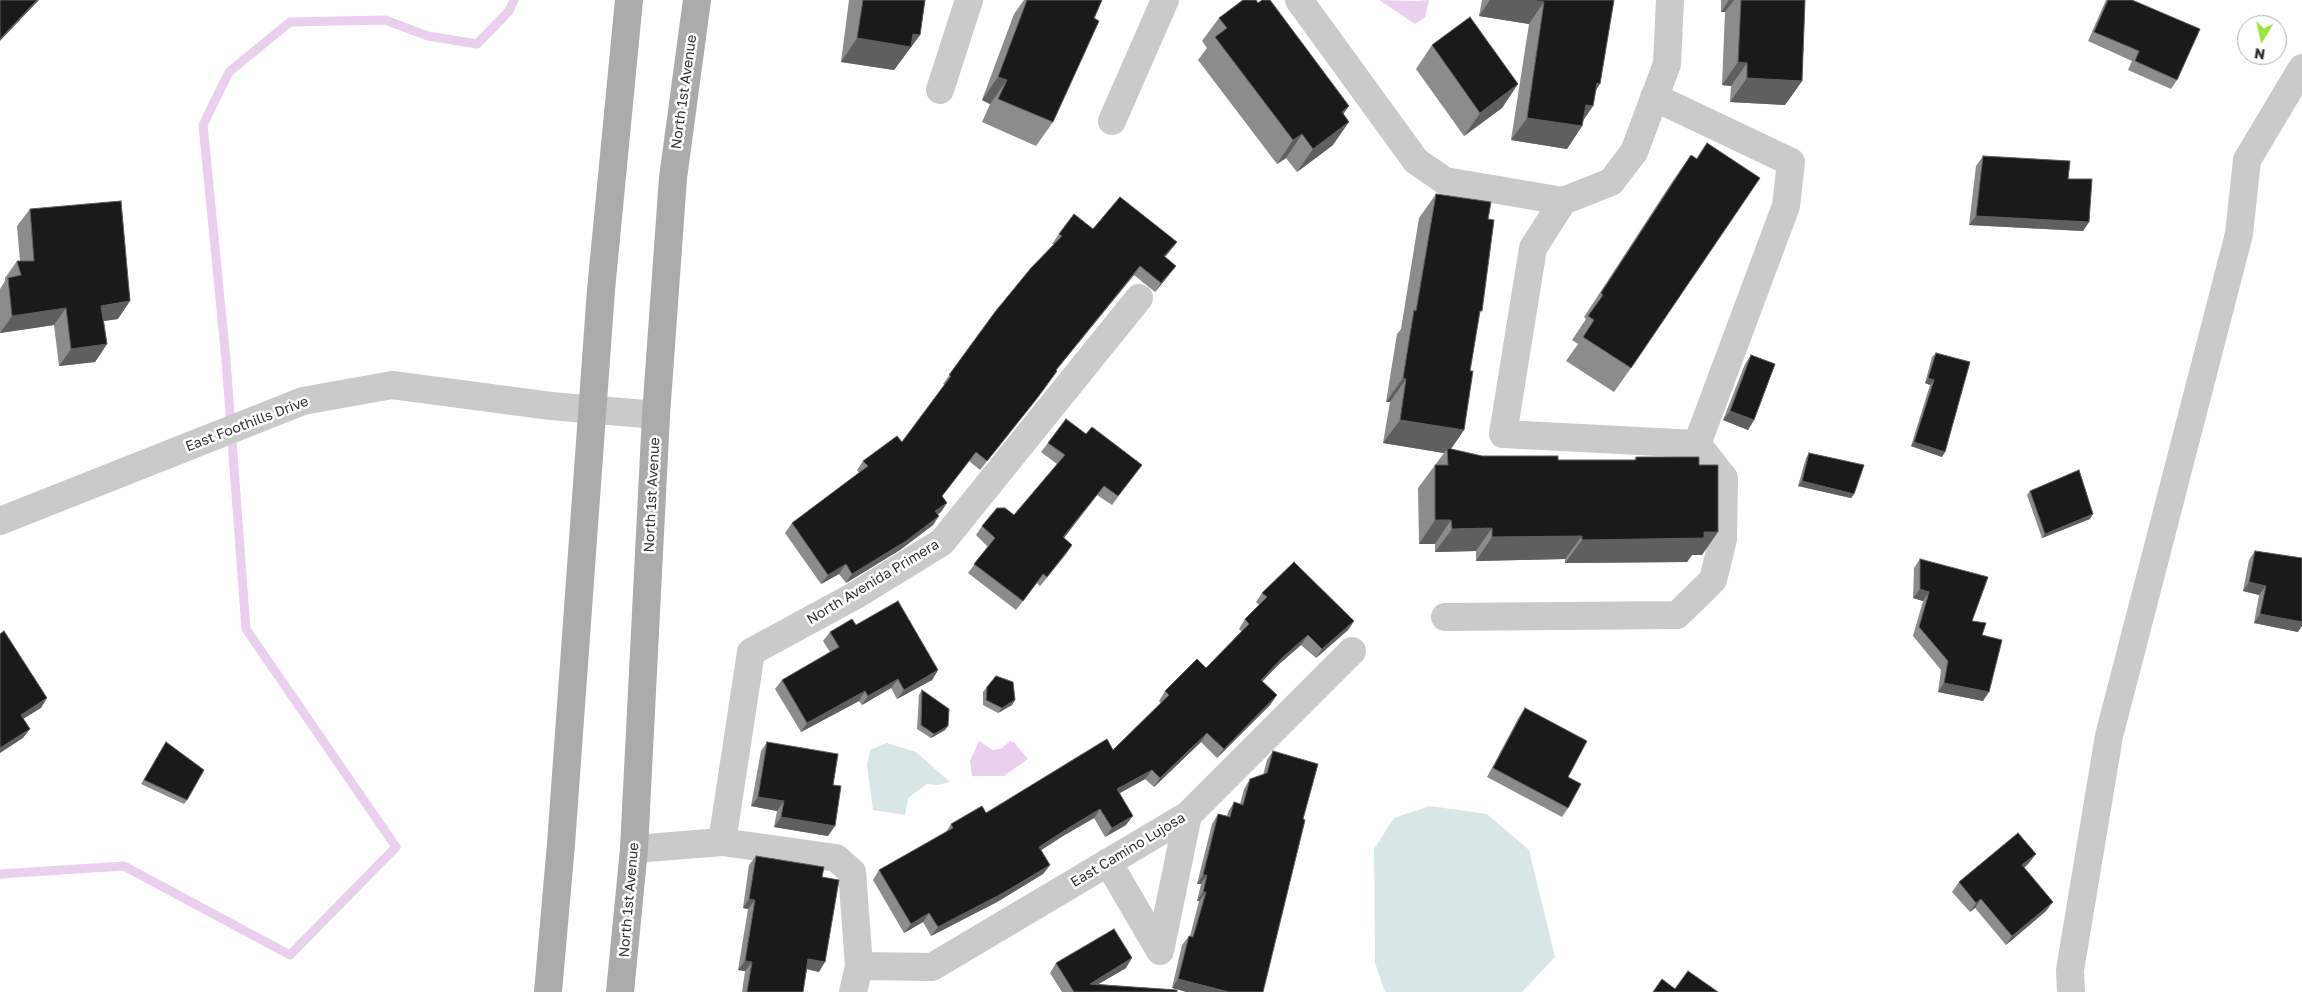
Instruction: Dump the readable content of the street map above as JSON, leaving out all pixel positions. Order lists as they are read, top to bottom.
{
  "streets": {
    "main road": ["North 1st Avenue"],
    "street": ["East Foothills Drive", "North Avenida Primera", "East Camino Lujosa"]
  },
  "crossings": [
    ["North 1st Avenue", "East Foothills Drive"]
  ],
  "north": "bottom"
}
